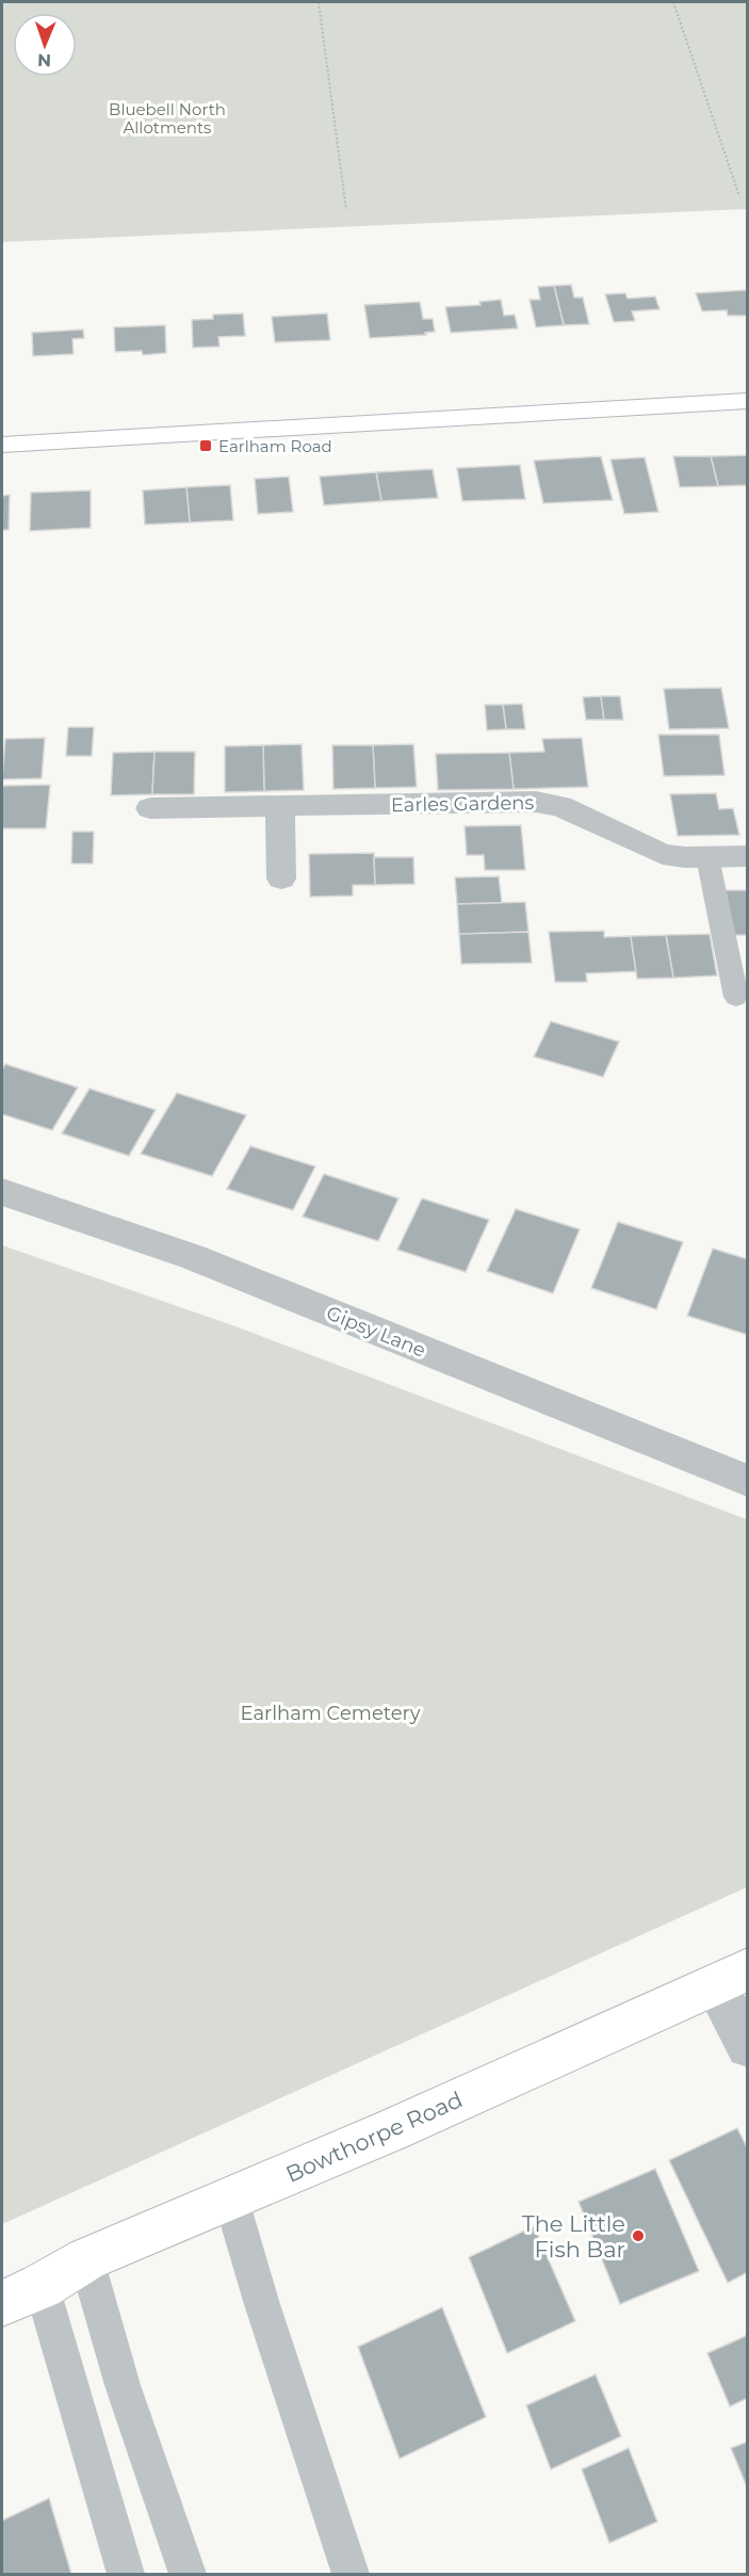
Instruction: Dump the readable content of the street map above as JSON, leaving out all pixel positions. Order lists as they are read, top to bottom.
{
  "streets": {
    "main road": ["Bowthorpe Road"],
    "street": ["Earles Gardens", "Gipsy Lane"]
  },
  "parks": ["Bluebell North Allotments", "Earlham Cemetery"],
  "places": {
    "transit": ["Earlham Road"],
    "other": ["The Little Fish Bar"]
  },
  "north": "bottom"
}
